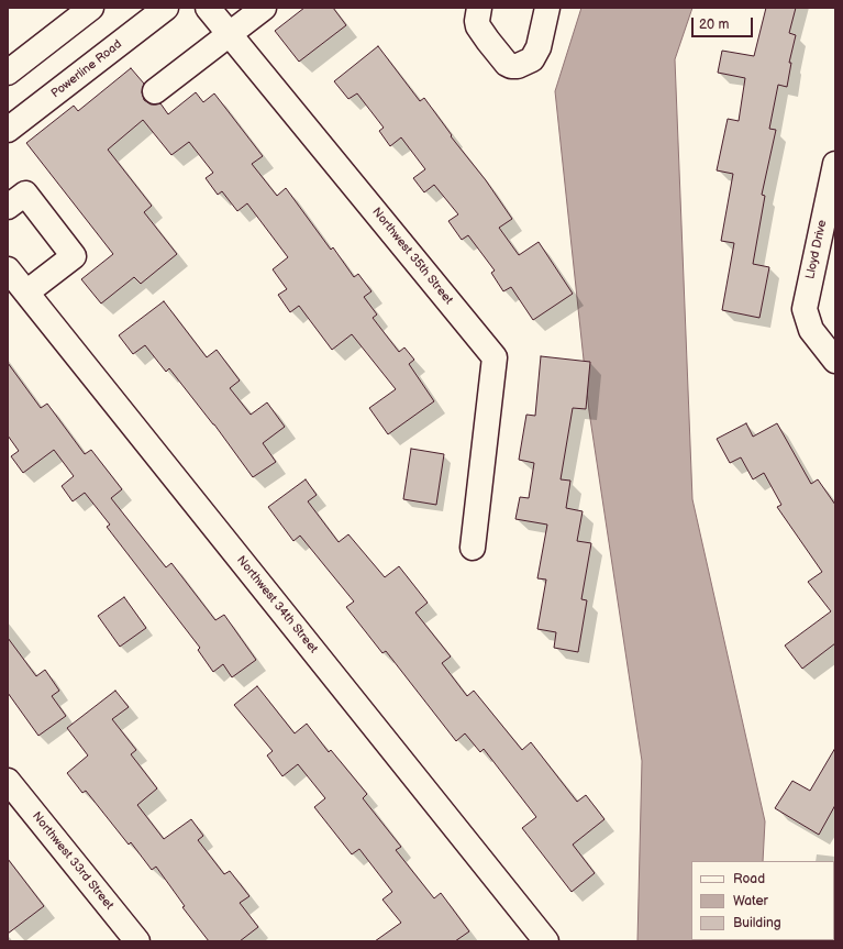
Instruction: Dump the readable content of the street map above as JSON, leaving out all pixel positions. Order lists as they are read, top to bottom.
{
  "streets": {
    "street": [
      "Powerline Road",
      "Lloyd Drive",
      "Northwest 35th Street",
      "Northwest 34th Street",
      "Northwest 33rd Street"
    ]
  },
  "legend": ["Road", "Water", "Building"],
  "scale_bar": "20 m"
}
